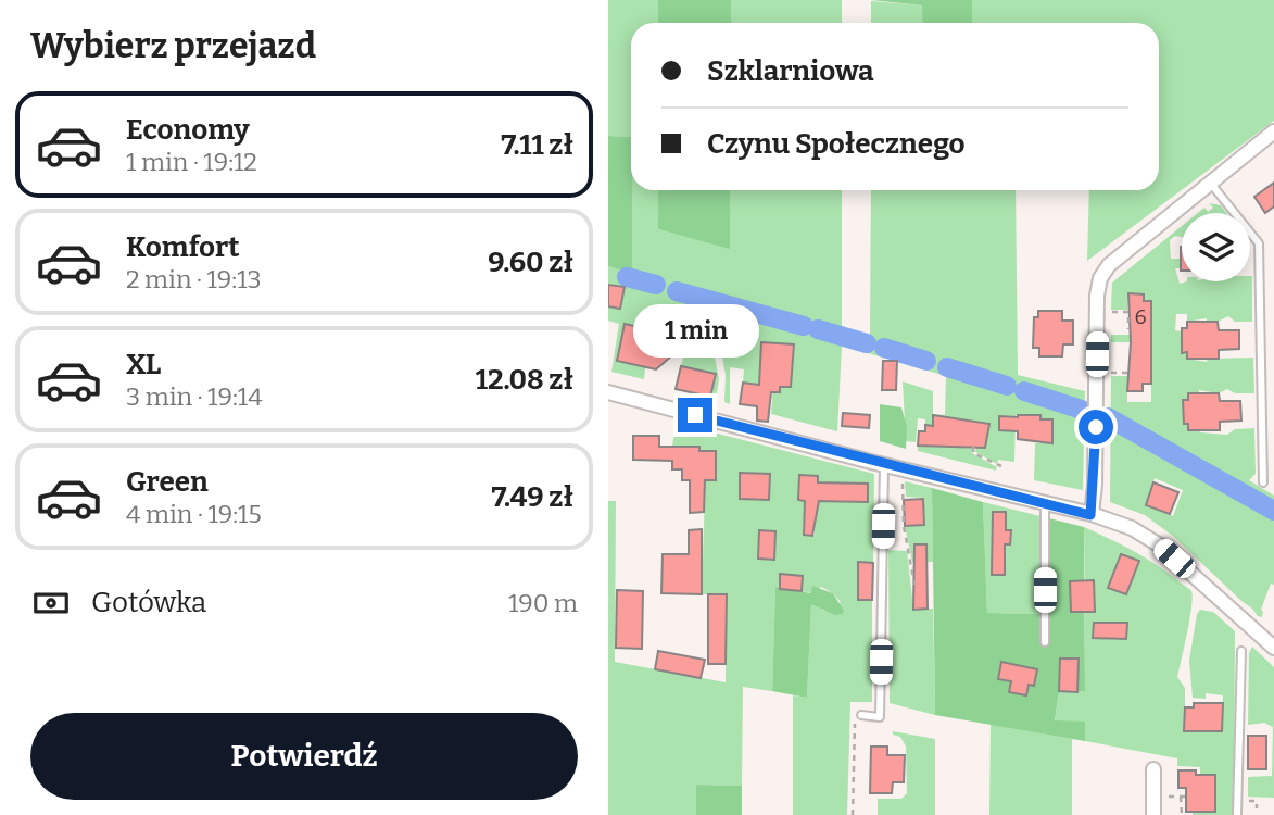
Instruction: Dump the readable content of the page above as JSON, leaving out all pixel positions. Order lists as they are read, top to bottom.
{
  "house_numbers": ["6"],
  "page": {
    "heading": "Wybierz przejazd",
    "banner": ["Szklarniowa", "Czynu Społecznego"],
    "list": [
      {
        "name": "Economy",
        "note": "1 min · 19:12",
        "value": "7.11 zł"
      },
      {
        "name": "Komfort",
        "note": "2 min · 19:13",
        "value": "9.60 zł"
      },
      {
        "name": "XL",
        "note": "3 min · 19:14",
        "value": "12.08 zł"
      },
      {
        "name": "Green",
        "note": "4 min · 19:15",
        "value": "7.49 zł"
      }
    ],
    "bubble": "1 min",
    "pay": ["Gotówka", "190 m"],
    "buttons": "Potwierdź"
  }
}
